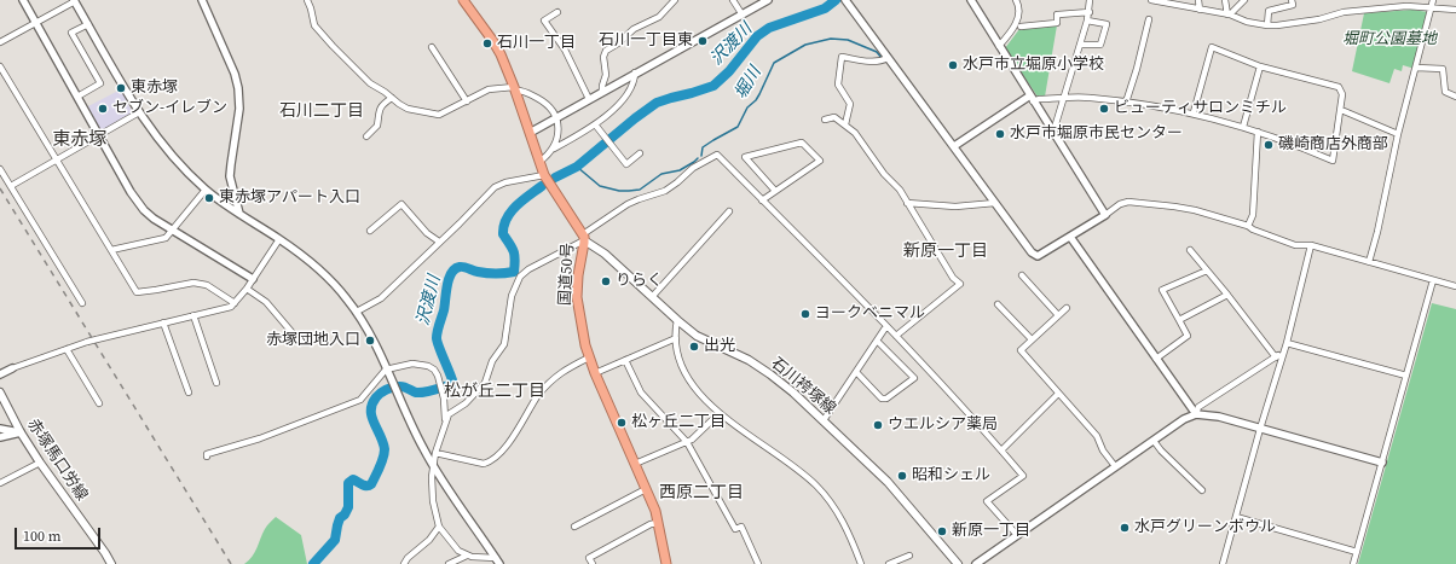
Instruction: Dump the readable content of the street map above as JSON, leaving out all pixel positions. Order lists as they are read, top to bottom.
{
  "streets": {
    "highway": ["国道50号"],
    "main road": ["石川袴塚線", "赤塚馬口労線"]
  },
  "crossings": [
    ["国道50号", "石川袴塚線"]
  ],
  "districts": [
    "石川二丁目",
    "東赤塚",
    "新原一丁目",
    "松が丘二丁目",
    "西原二丁目"
  ],
  "water": ["沢渡川", "堀川"],
  "parks": ["堀町公園墓地"],
  "places": [
    "石川一丁目東",
    "石川一丁目",
    "水戸市立堀原小学校",
    "東赤塚",
    "セブン-イレブン",
    "ビューティサロンミチル",
    "水戸市堀原市民センター",
    "磯崎商店外商部",
    "東赤塚アパート入口",
    "りらく",
    "ヨークベニマル",
    "赤塚団地入口",
    "出光",
    "松ヶ丘二丁目",
    "ウエルシア薬局",
    "昭和シェル",
    "水戸グリーンボウル",
    "新原一丁目"
  ],
  "scale_bar": "100 m"
}
